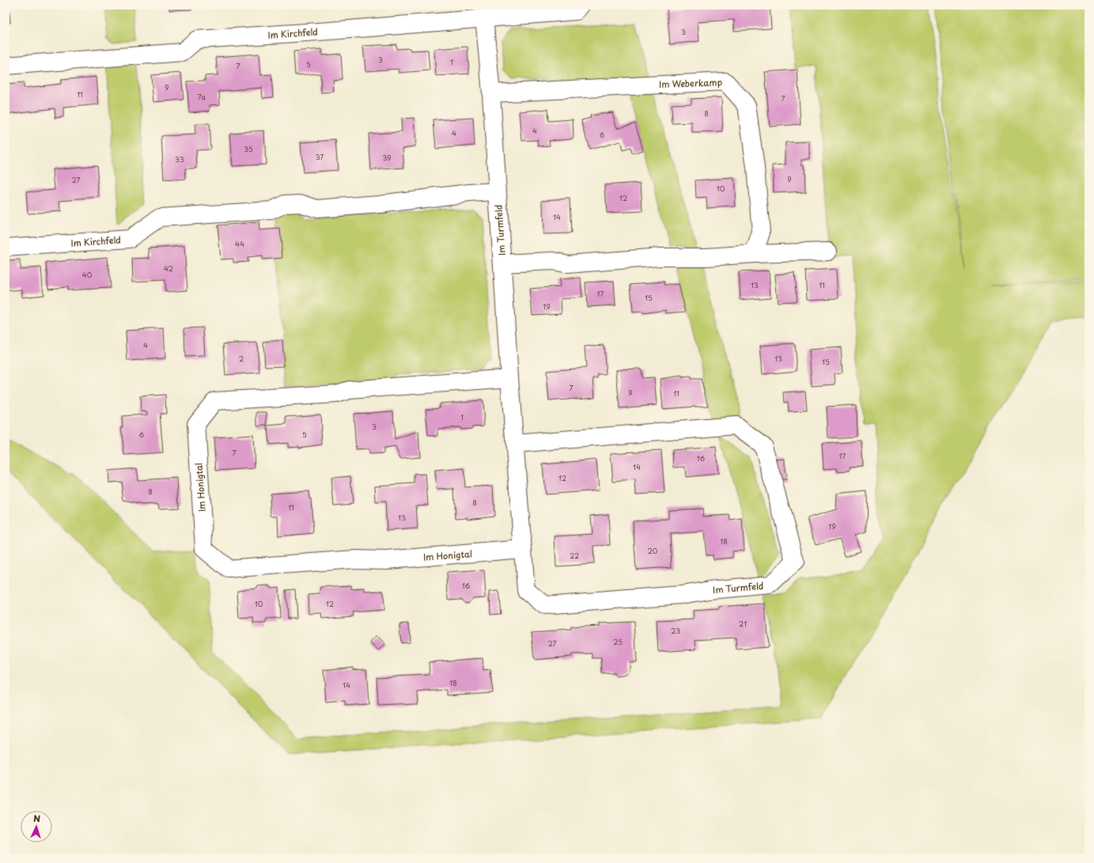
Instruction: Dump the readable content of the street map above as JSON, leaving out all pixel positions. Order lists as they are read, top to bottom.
{
  "streets": {
    "street": [
      "Im Kirchfeld",
      "Im Weberkamp",
      "Im Turmfeld",
      "Im Honigtal"
    ]
  },
  "crossings": [
    ["Im Kirchfeld", "Im Turmfeld"],
    ["Im Weberkamp", "Im Turmfeld"],
    ["Im Turmfeld", "Im Honigtal"]
  ],
  "house_numbers": [
    "3",
    "3",
    "1",
    "5",
    "7",
    "9",
    "11",
    "7a",
    "7",
    "8",
    "4",
    "4",
    "6",
    "35",
    "37",
    "39",
    "33",
    "9",
    "27",
    "10",
    "12",
    "14",
    "44",
    "42",
    "40",
    "13",
    "11",
    "17",
    "15",
    "19",
    "4",
    "2",
    "13",
    "15",
    "7",
    "9",
    "11",
    "1",
    "3",
    "6",
    "5",
    "7",
    "17",
    "16",
    "14",
    "12",
    "8",
    "8",
    "11",
    "13",
    "19",
    "18",
    "20",
    "22",
    "16",
    "10",
    "12",
    "21",
    "23",
    "25",
    "27",
    "18",
    "14"
  ],
  "north": "top"
}
